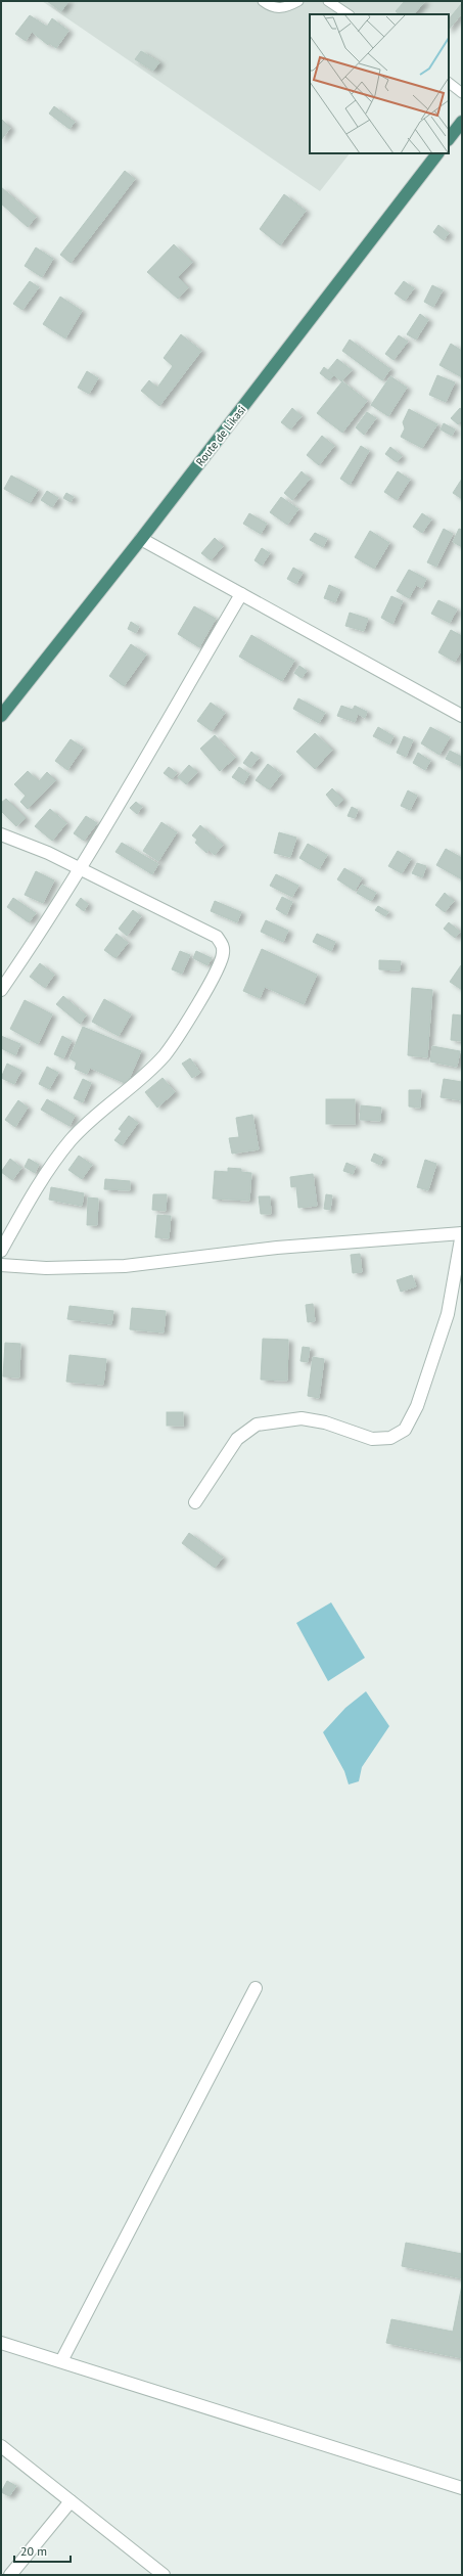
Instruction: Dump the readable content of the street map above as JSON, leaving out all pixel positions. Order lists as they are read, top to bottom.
{
  "streets": {
    "highway": ["Route de Likasi"]
  },
  "scale_bar": "20 m"
}
